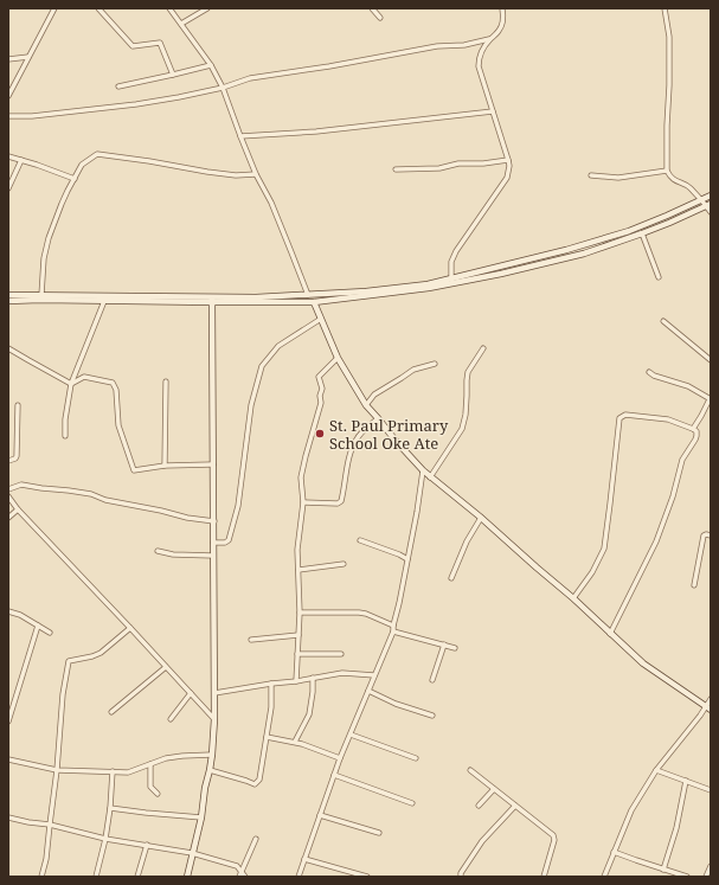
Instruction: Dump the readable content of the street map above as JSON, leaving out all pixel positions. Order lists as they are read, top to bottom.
{
  "places": ["St. Paul Primary School Oke Ate"]
}
